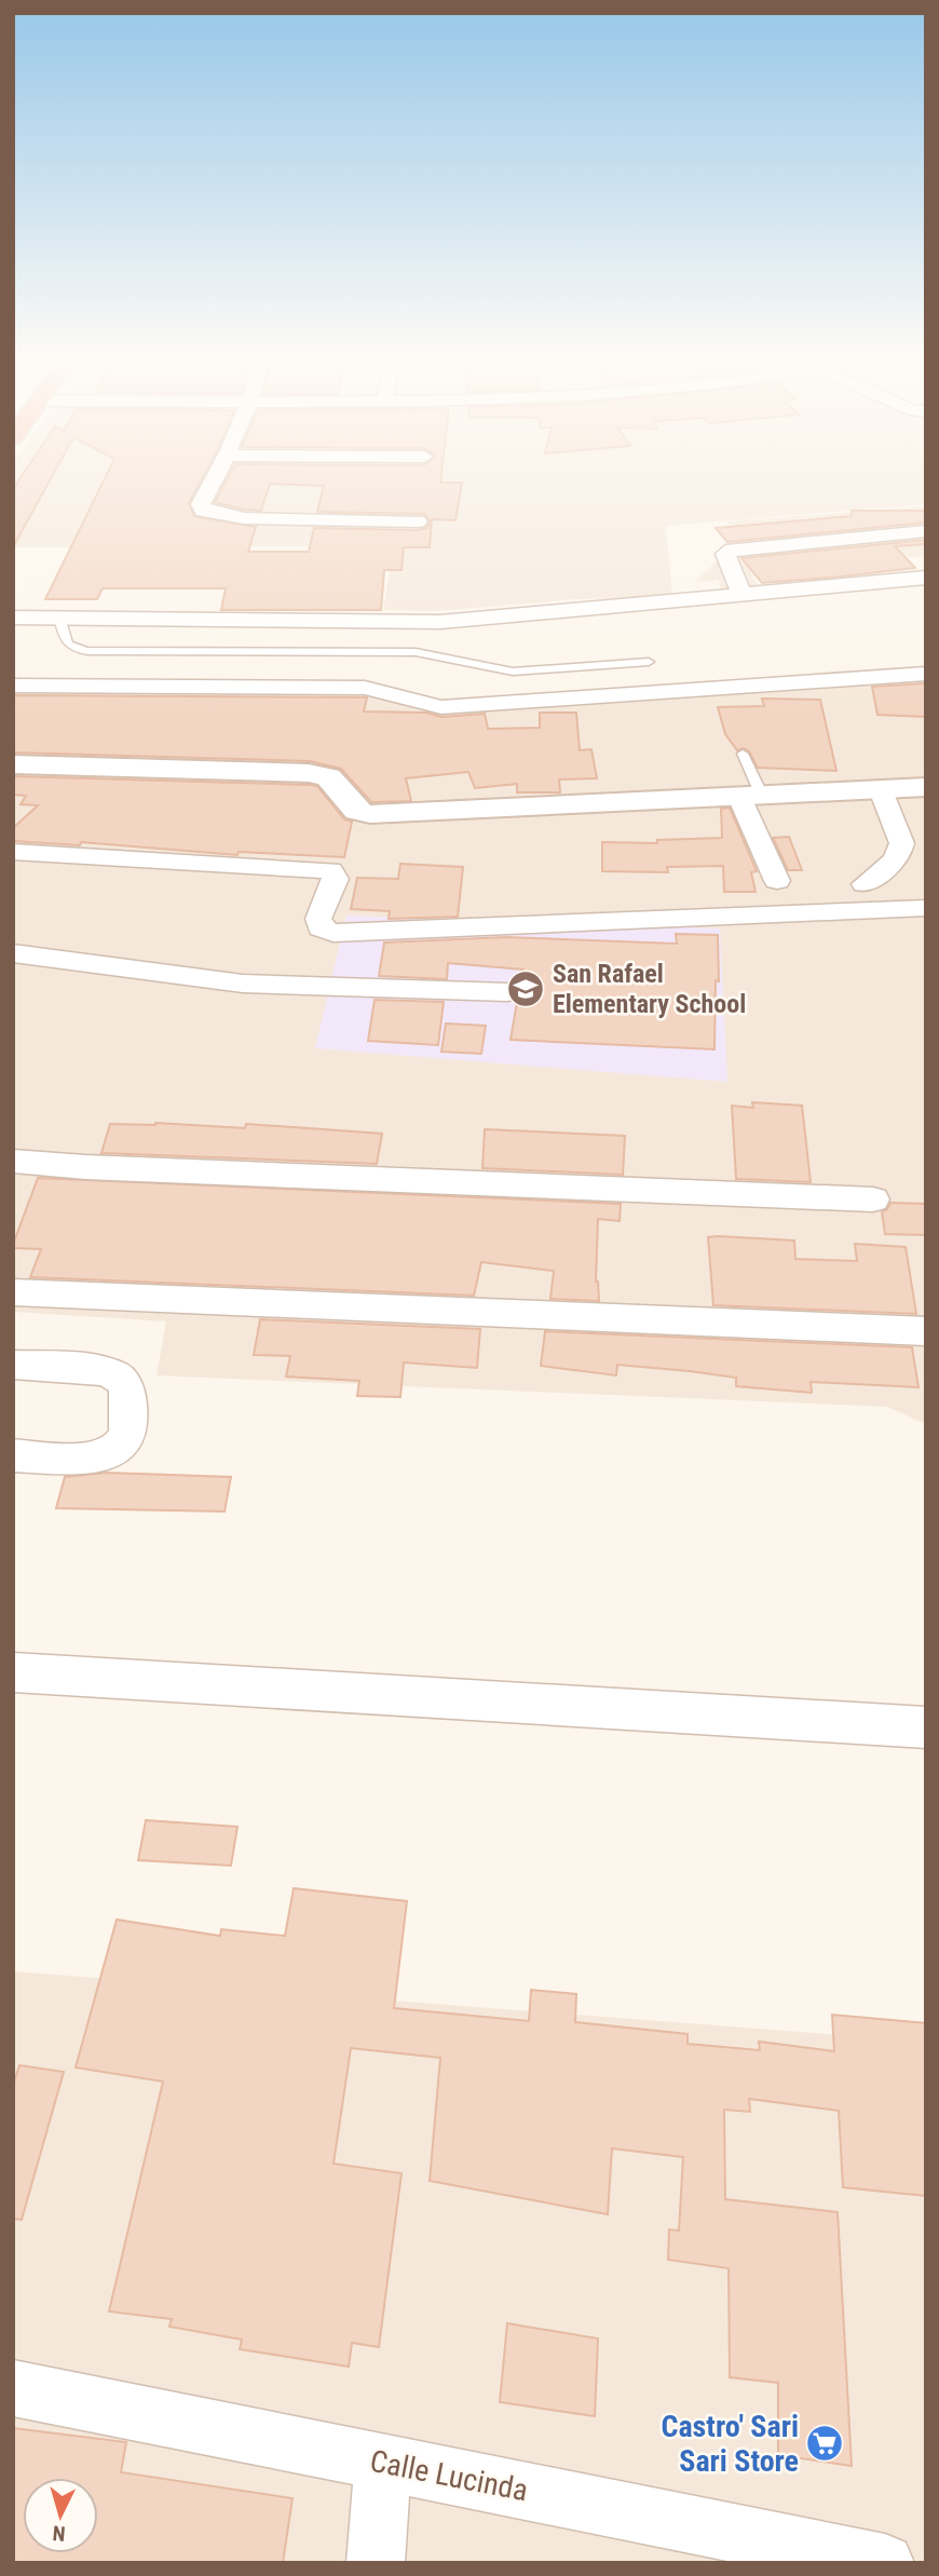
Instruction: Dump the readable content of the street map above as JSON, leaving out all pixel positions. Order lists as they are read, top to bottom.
{
  "streets": {
    "street": ["Calle Lucinda"]
  },
  "places": {
    "school or university": ["San Rafael Elementary School"],
    "supermarket": ["Castro' Sari Sari Store"]
  },
  "north": "bottom"
}
